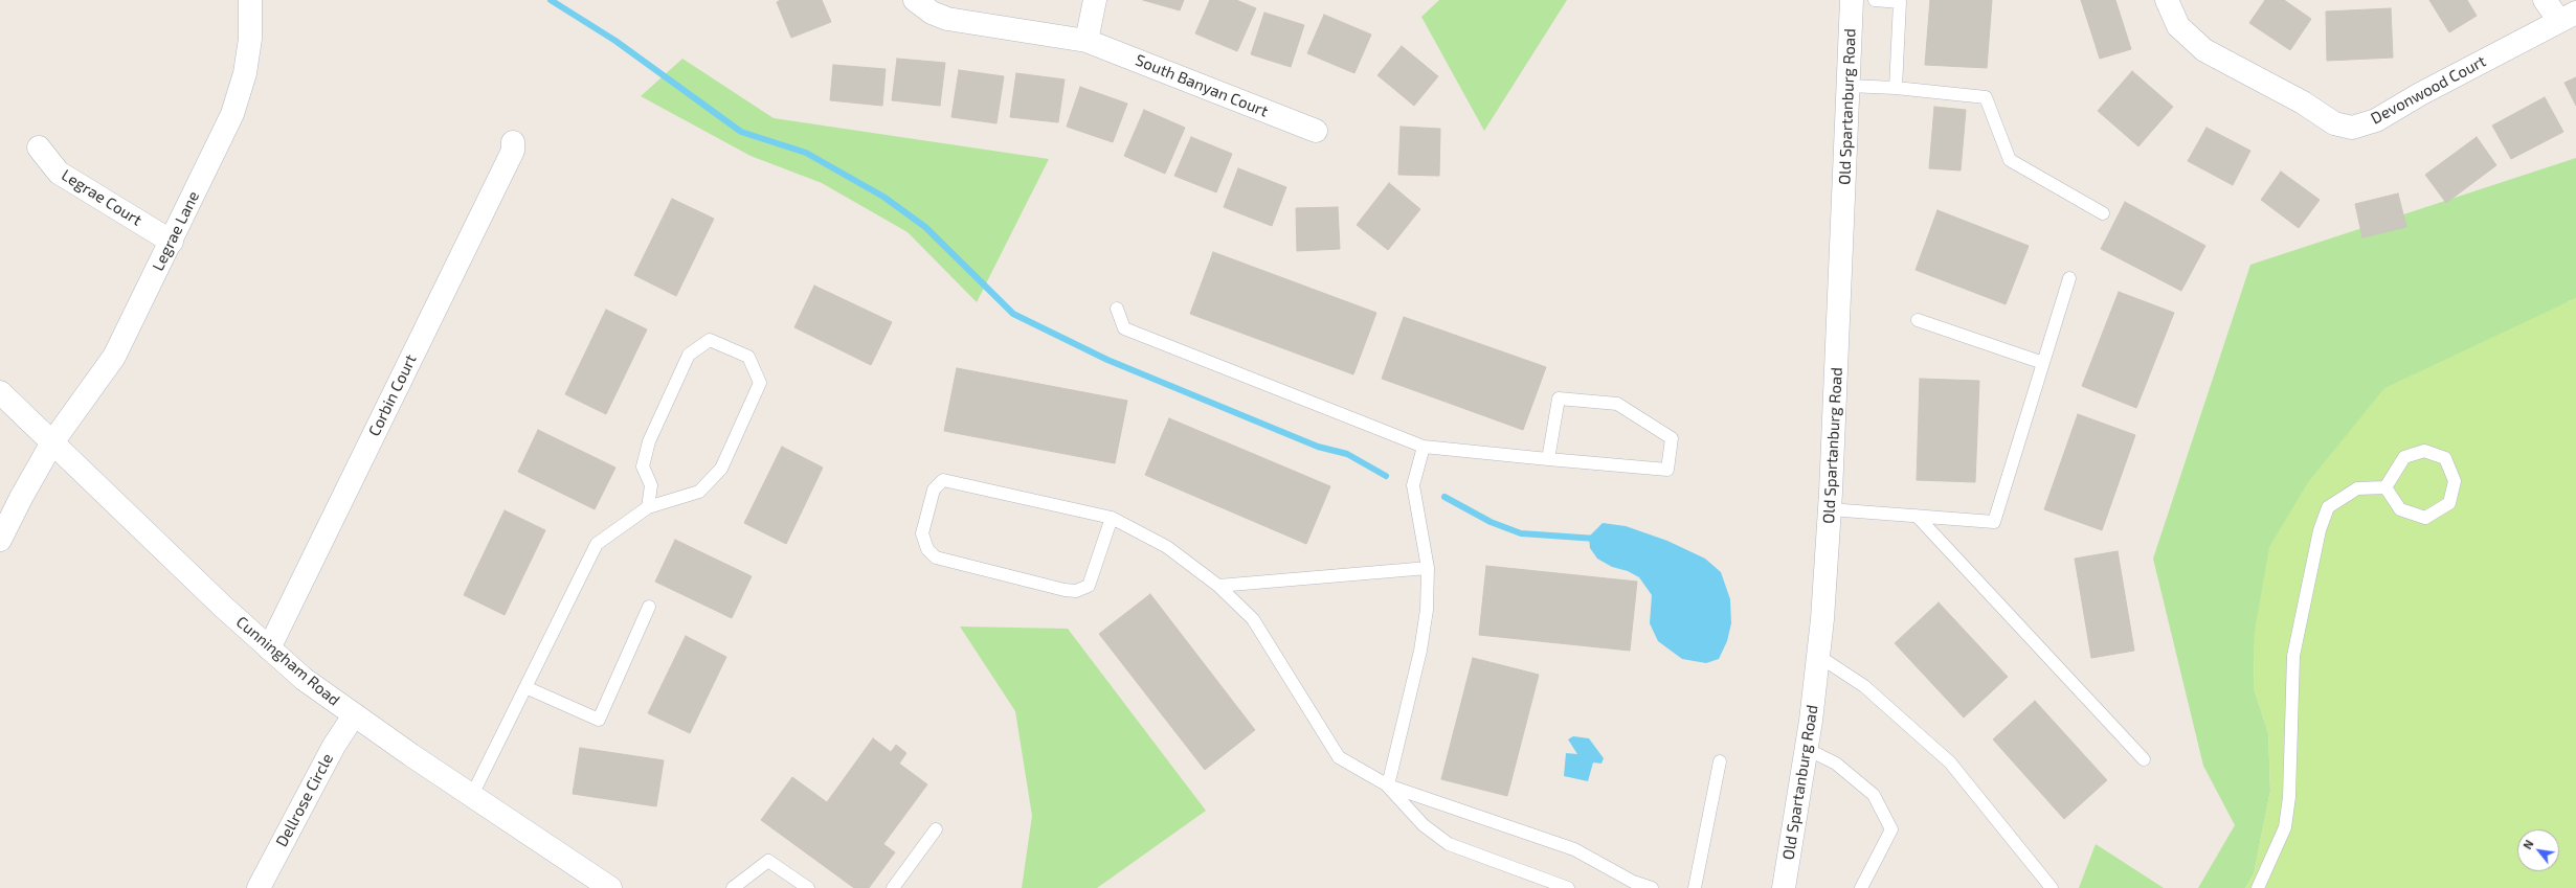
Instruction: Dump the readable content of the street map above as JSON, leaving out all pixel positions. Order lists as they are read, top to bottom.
{
  "streets": {
    "street": [
      "South Banyan Court",
      "Devonwood Court",
      "Old Spartanburg Road",
      "Legrae Court",
      "Legrae Lane",
      "Corbin Court",
      "Cunningham Road",
      "Dellrose Circle"
    ]
  },
  "crossings": [
    ["Legrae Court", "Legrae Lane"],
    ["Legrae Lane", "Cunningham Road"],
    ["Corbin Court", "Cunningham Road"],
    ["Cunningham Road", "Dellrose Circle"]
  ],
  "north": "top left"
}
